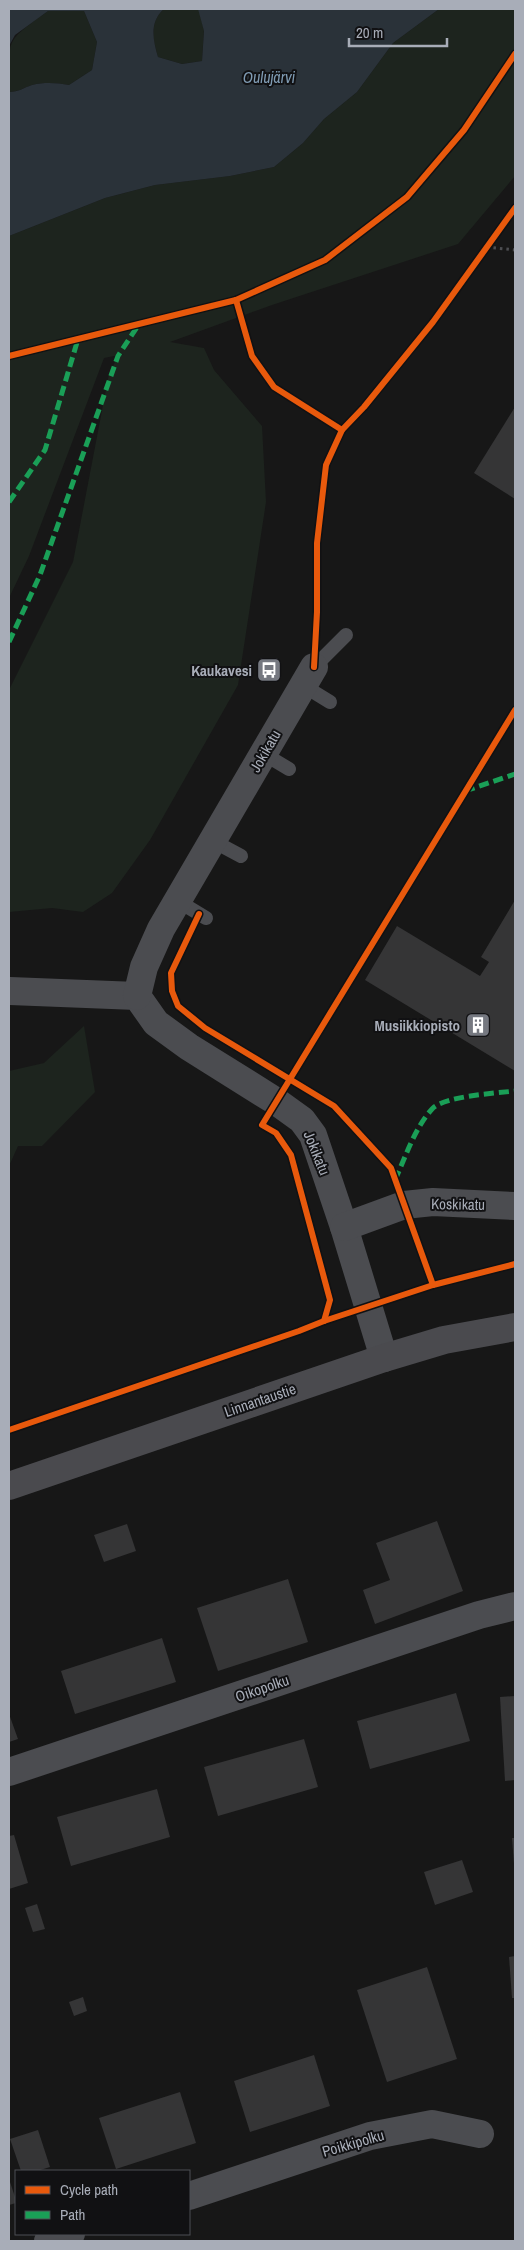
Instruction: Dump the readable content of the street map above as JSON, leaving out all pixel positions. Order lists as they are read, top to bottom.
{
  "streets": {
    "street": [
      "Jokikatu",
      "Koskikatu",
      "Linnantaustie",
      "Oikopolku",
      "Poikkipolku"
    ]
  },
  "crossings": [
    ["Jokikatu", "Koskikatu"],
    ["Jokikatu", "Linnantaustie"]
  ],
  "water": ["Oulujärvi"],
  "places": {
    "bus stop": ["Kaukavesi"],
    "building": ["Musiikkiopisto"]
  },
  "legend": ["Cycle path", "Path"],
  "scale_bar": "20 m"
}
